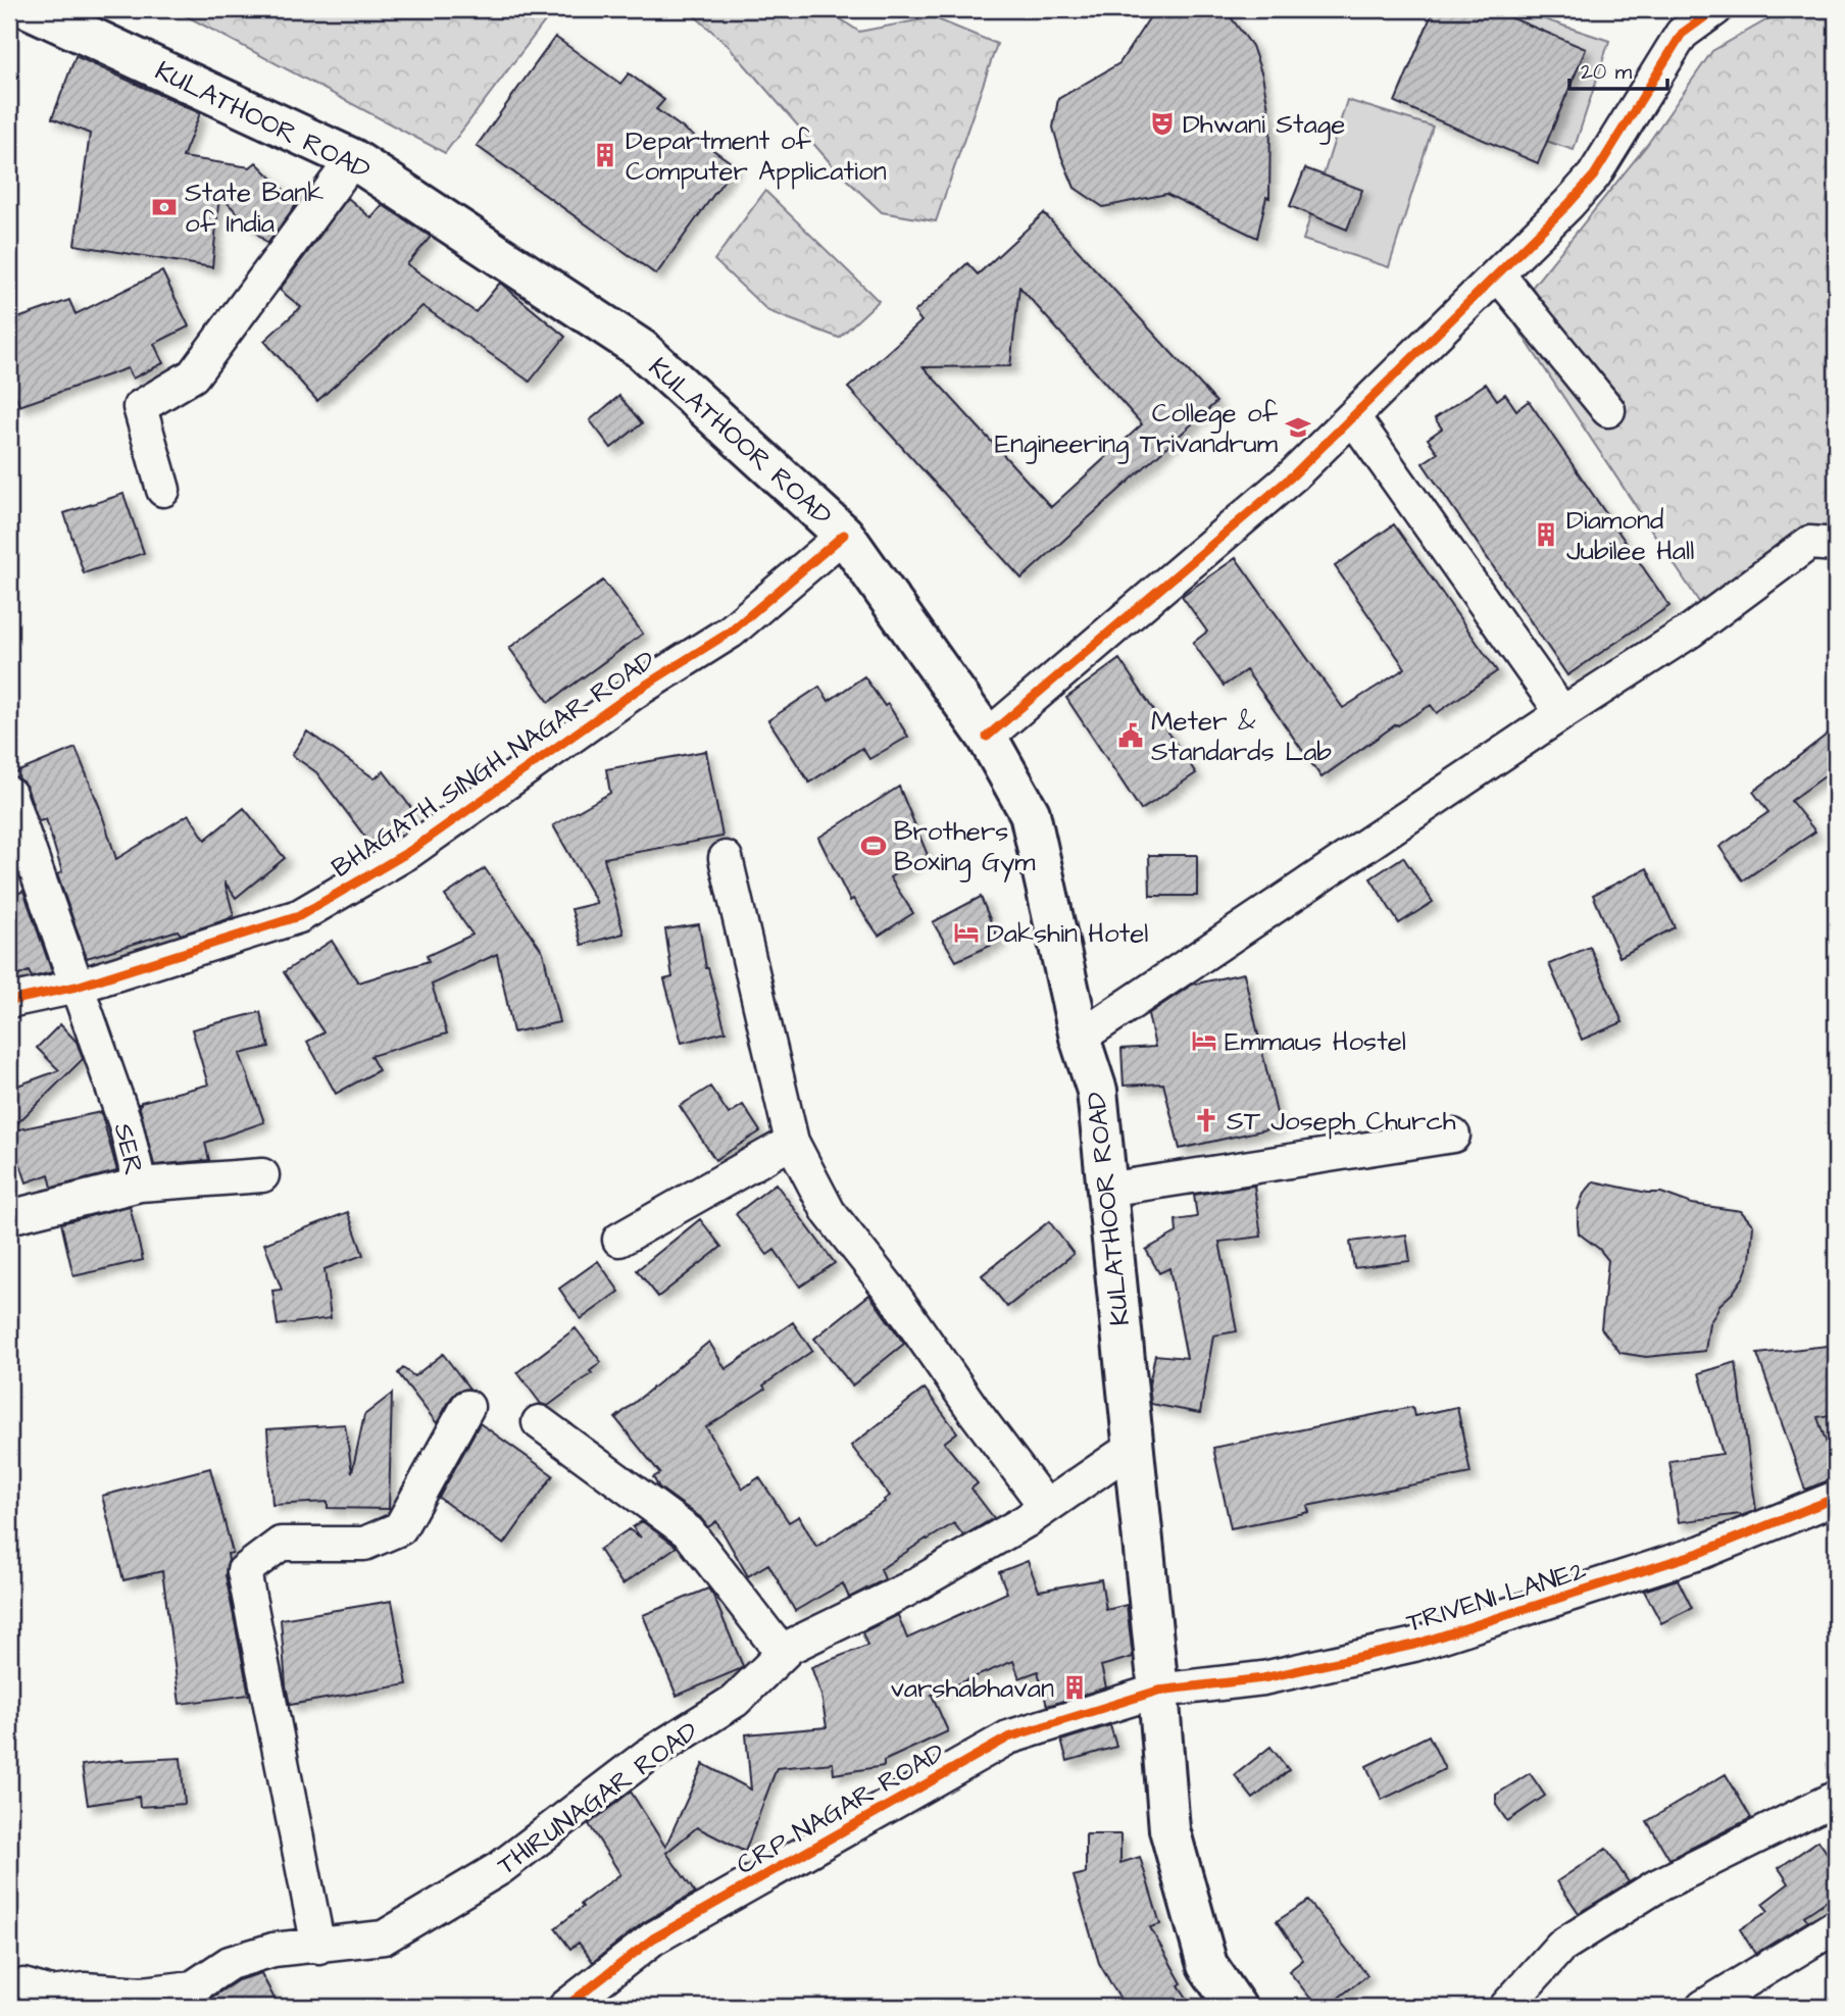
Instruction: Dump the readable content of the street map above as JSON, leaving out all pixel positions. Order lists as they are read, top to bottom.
{
  "streets": {
    "main road": ["KULATHOOR ROAD"],
    "street": [
      "BHAGATH SINGH NAGAR ROAD",
      "SER",
      "TRIVENI LANE2",
      "THIRUNAGAR ROAD",
      "CRP NAGAR ROAD"
    ]
  },
  "crossings": [
    ["KULATHOOR ROAD", "BHAGATH SINGH NAGAR ROAD"],
    ["KULATHOOR ROAD", "TRIVENI LANE2"],
    ["KULATHOOR ROAD", "THIRUNAGAR ROAD"],
    ["KULATHOOR ROAD", "CRP NAGAR ROAD"],
    ["BHAGATH SINGH NAGAR ROAD", "SER"],
    ["TRIVENI LANE2", "CRP NAGAR ROAD"]
  ],
  "places": {
    "theatre": ["Dhwani Stage"],
    "building": ["Department of Computer Application", "Diamond Jubilee Hall", "varshabhavan"],
    "bank": ["State Bank of India"],
    "school or university": ["College of Engineering Trivandrum"],
    "public building": ["Meter & Standards Lab"],
    "sports": ["Brothers Boxing Gym"],
    "hotel": ["Dakshin Hotel", "Emmaus Hostel"],
    "church": ["ST Joseph Church"]
  },
  "scale_bar": "20 m"
}
